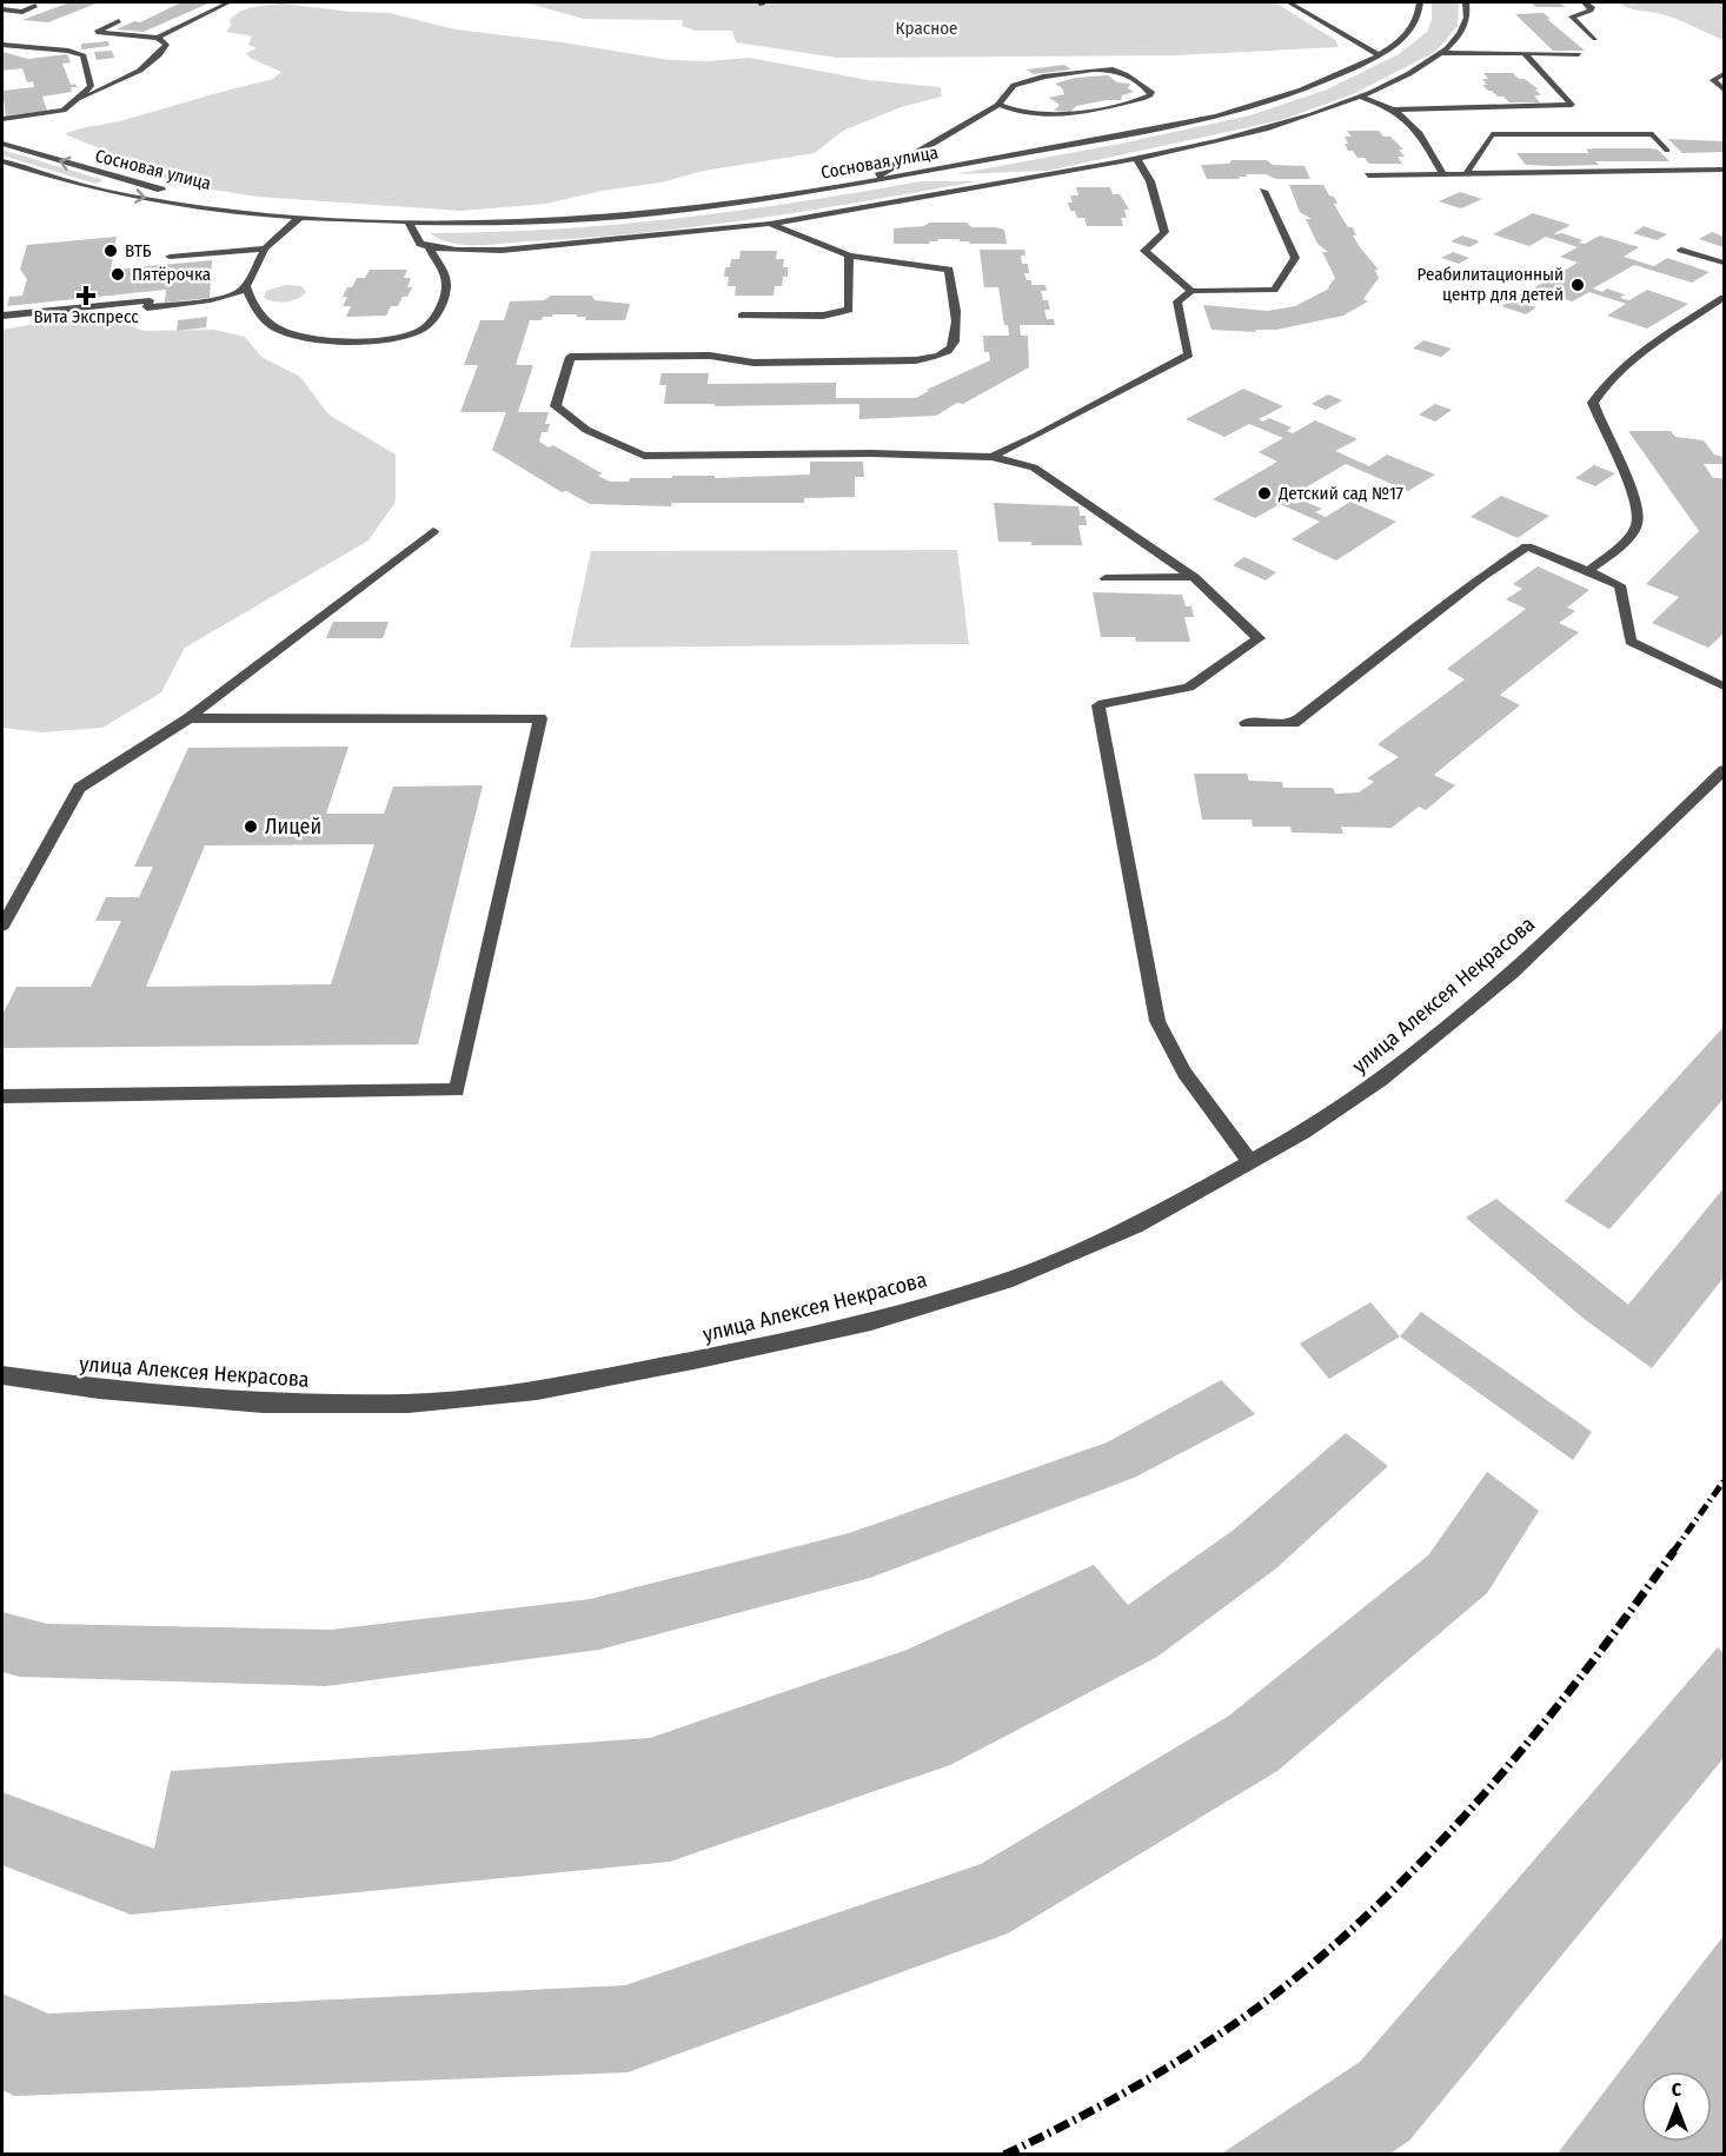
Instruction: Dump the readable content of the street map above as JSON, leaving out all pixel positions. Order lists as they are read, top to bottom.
{
  "streets": {
    "street": ["Сосновая улица", "улица Алексея Некрасова"]
  },
  "parks": ["Красное"],
  "places": {
    "other": [
      "ВТБ",
      "Пятёрочка",
      "Реабилитационный центр для детей",
      "Детский сад №17",
      "Лицей"
    ],
    "health": ["Вита Экспресс"]
  },
  "north": "top"
}
